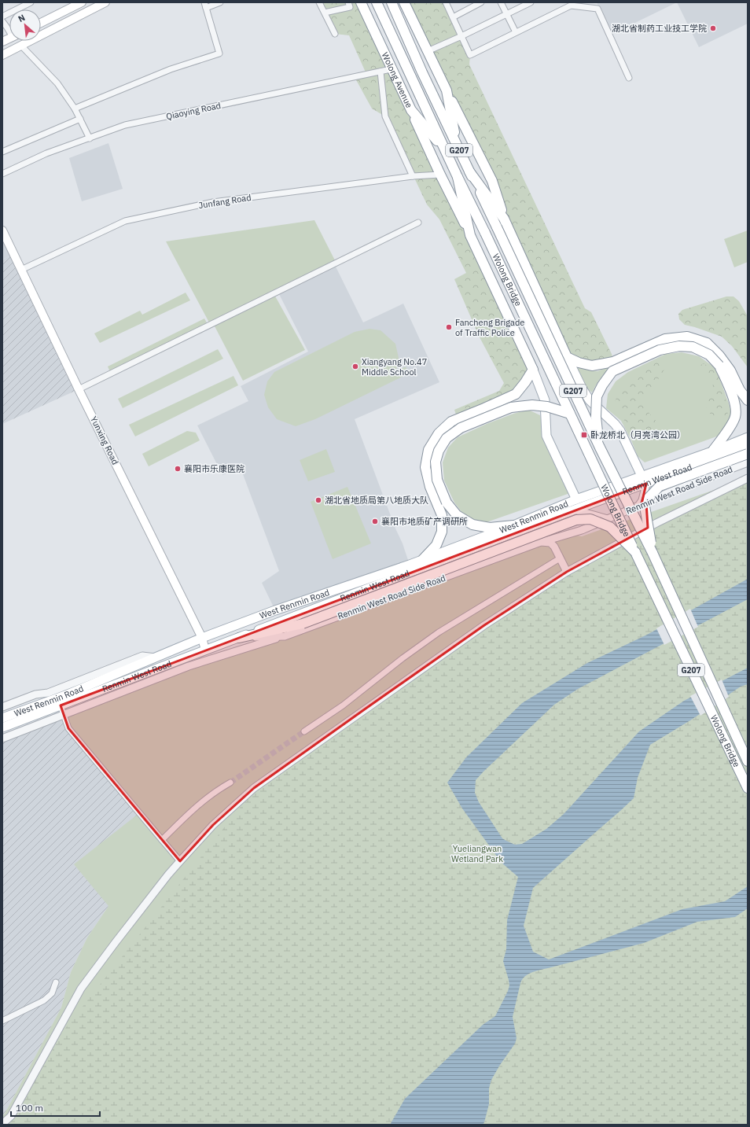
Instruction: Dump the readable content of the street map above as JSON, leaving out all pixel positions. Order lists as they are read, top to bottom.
{
  "streets": {
    "highway": ["Wolong Avenue", "G207", "Wolong Bridge"],
    "main road": ["Yunxing Road", "Renmin West Road", "West Renmin Road"],
    "street": ["Qiaoying Road", "Junfang Road", "Renmin West Road Side Road"]
  },
  "crossings": [
    ["Wolong Avenue", "Qiaoying Road"],
    ["Wolong Avenue", "Wolong Bridge"],
    ["G207", "Wolong Bridge"],
    ["Junfang Road", "Yunxing Road"],
    ["Yunxing Road", "Renmin West Road"],
    ["Yunxing Road", "West Renmin Road"],
    ["Renmin West Road", "Renmin West Road Side Road"],
    ["Renmin West Road", "West Renmin Road"]
  ],
  "parks": ["Yueliangwan Wetland Park"],
  "places": {
    "other": [
      "湖北省制药工业技工学院",
      "Fancheng Brigade of Traffic Police",
      "Xiangyang No.47 Middle School",
      "襄阳市乐康医院",
      "湖北省地质局第八地质大队",
      "襄阳市地质矿产调研所"
    ],
    "transit": ["卧龙桥北（月亮湾公园）"]
  },
  "scale_bar": "100 m",
  "north": "top left"
}
